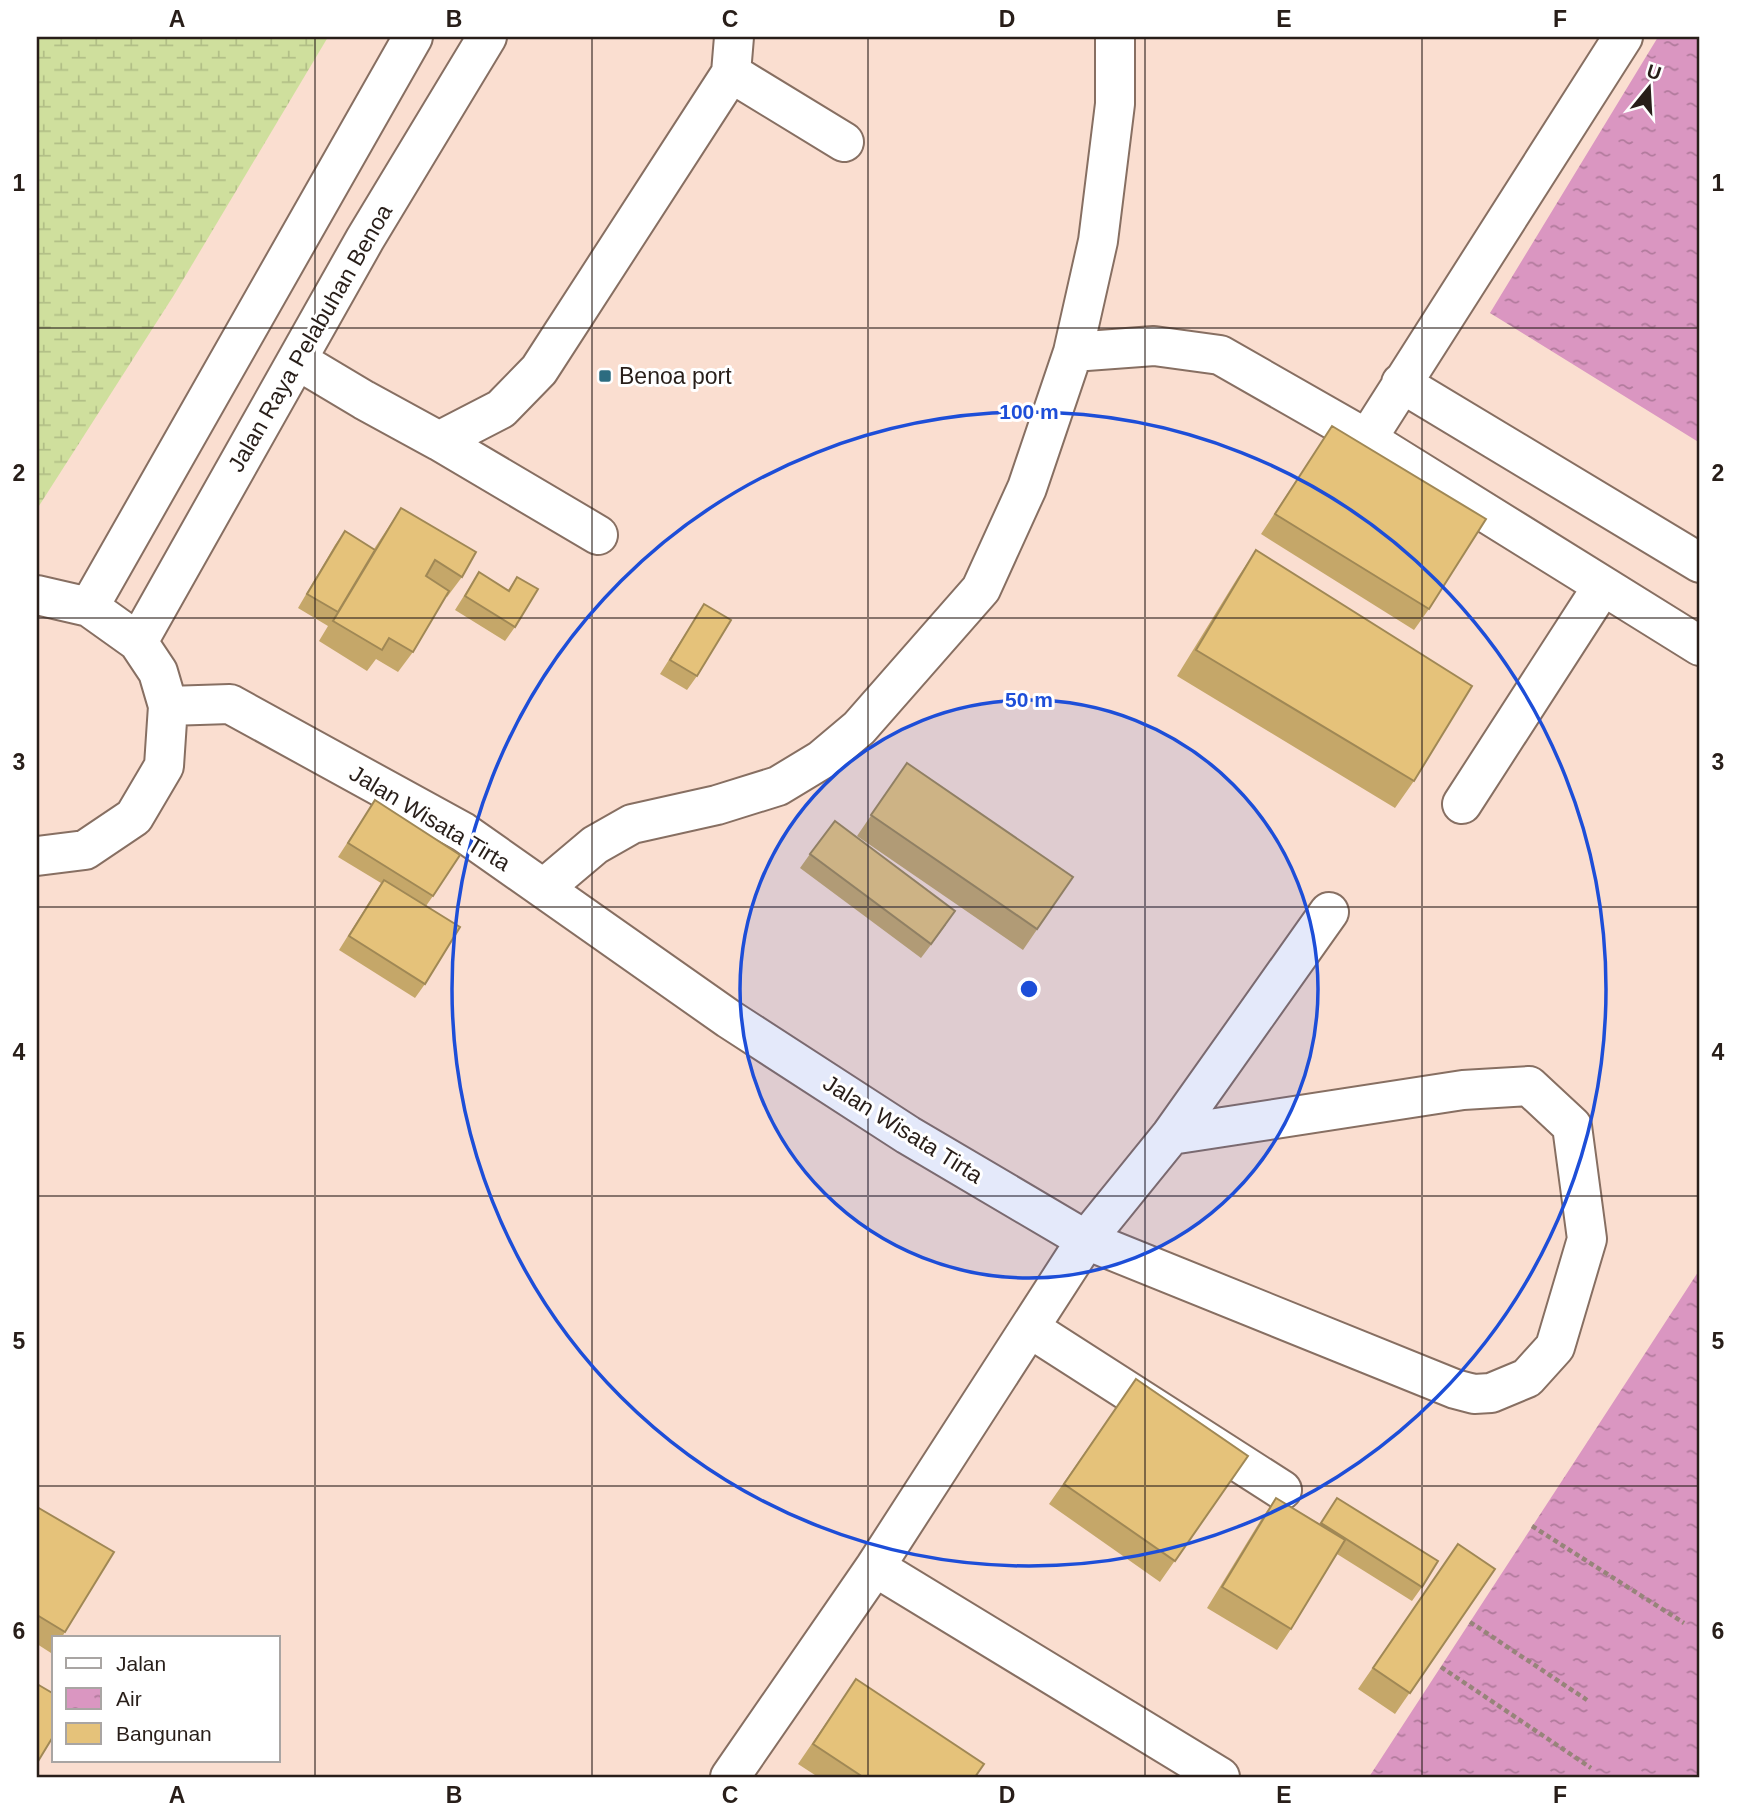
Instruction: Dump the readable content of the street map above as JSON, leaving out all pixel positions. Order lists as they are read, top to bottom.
{
  "streets": {
    "street": ["Jalan Raya Pelabuhan Benoa", "Jalan Wisata Tirta"]
  },
  "places": {
    "transit": ["Benoa port"]
  },
  "legend": ["Jalan", "Air", "Bangunan"],
  "north": "top",
  "grid": {
    "columns": [
      "A",
      "B",
      "C",
      "D",
      "E",
      "F"
    ],
    "rows": [
      "1",
      "2",
      "3",
      "4",
      "5",
      "6"
    ]
  },
  "rings": ["100 m", "50 m"]
}
